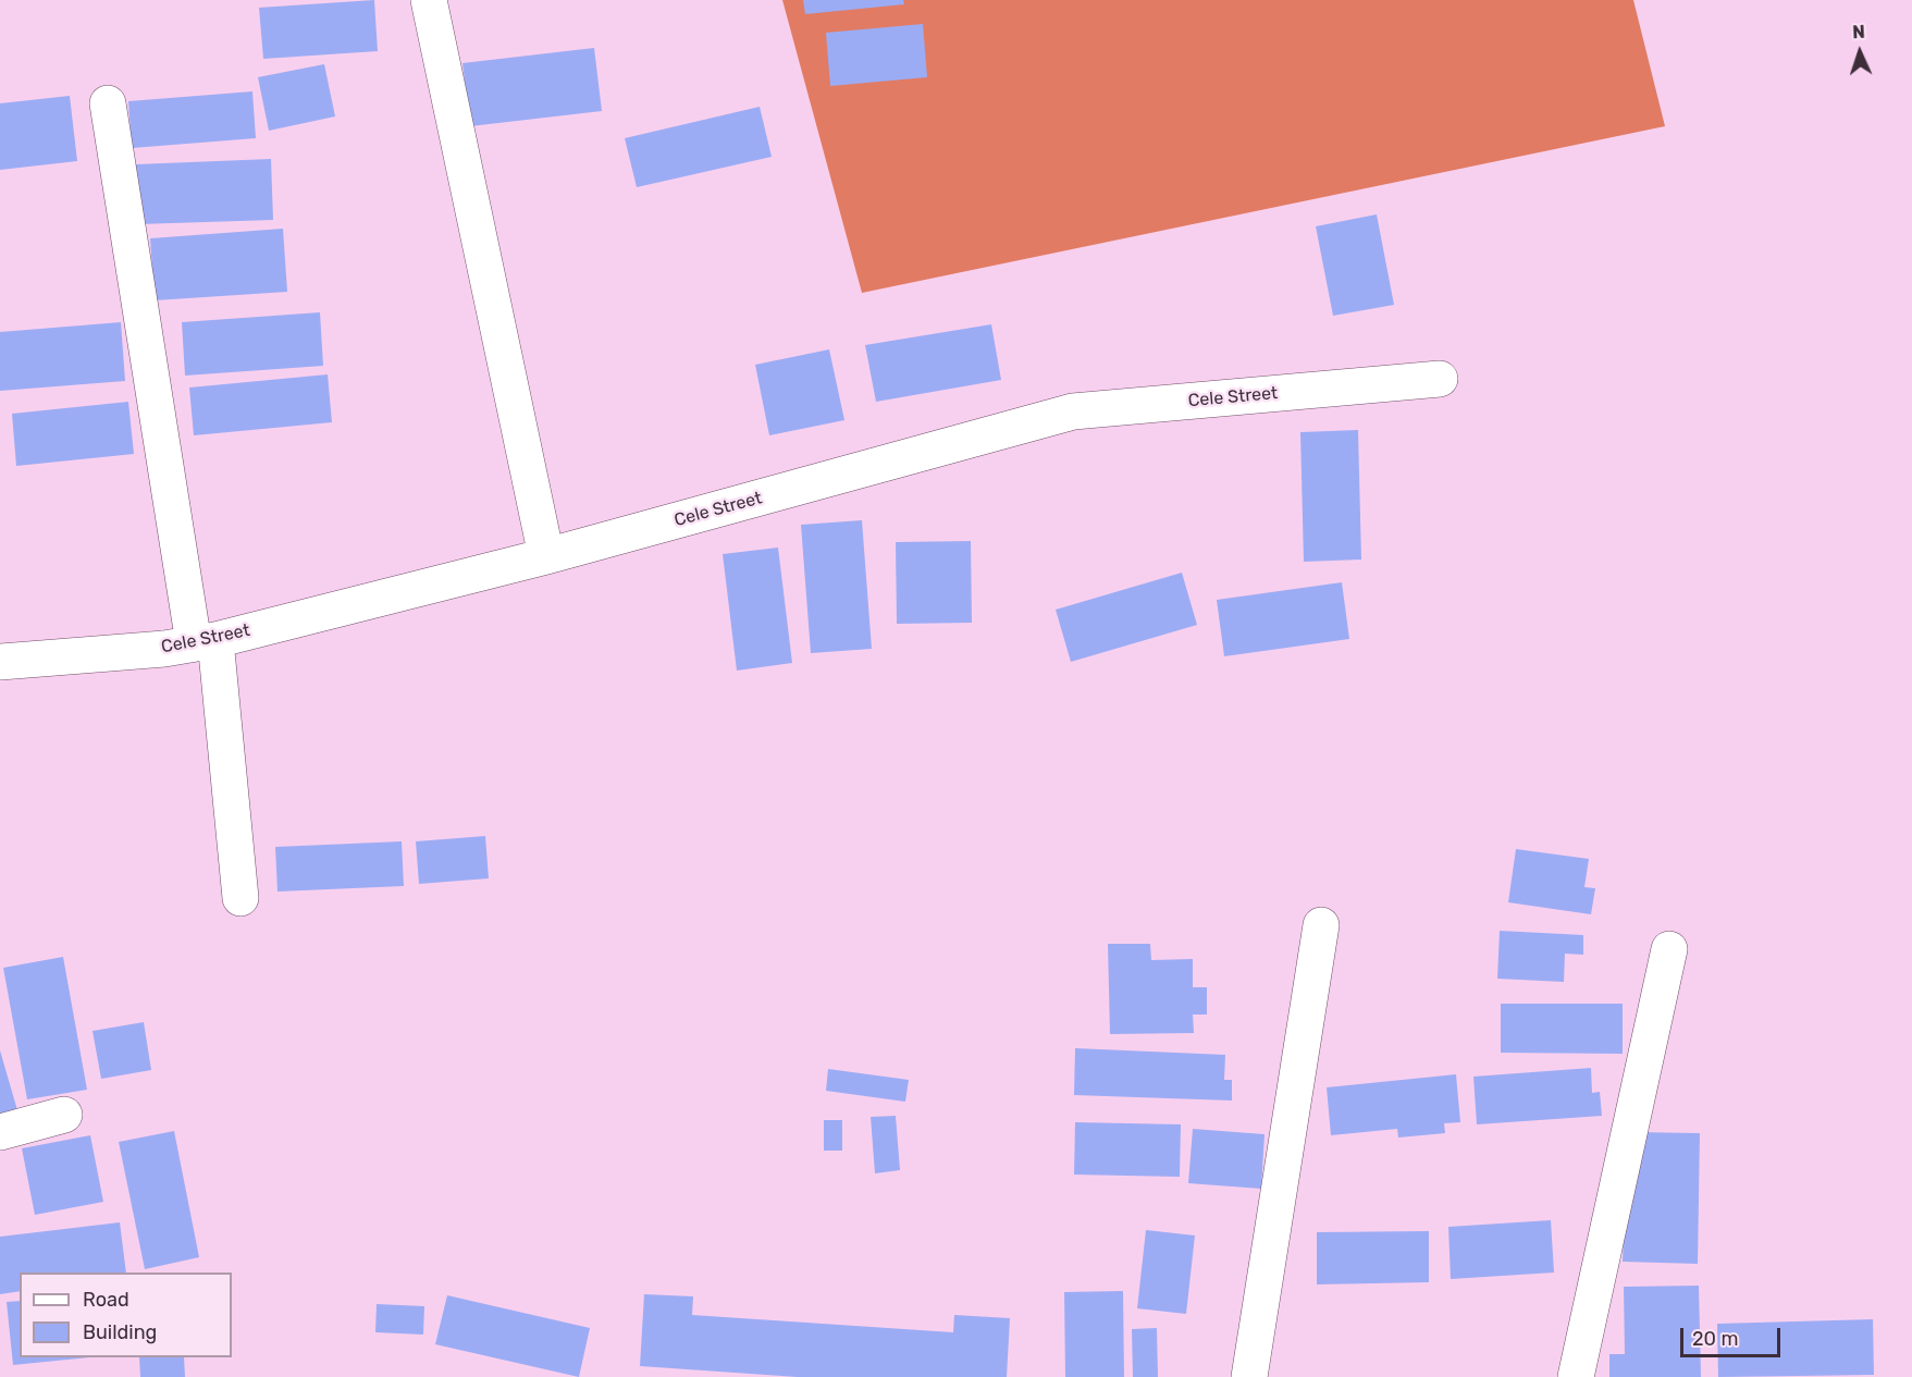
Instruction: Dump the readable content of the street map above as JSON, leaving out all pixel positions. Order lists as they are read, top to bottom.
{
  "streets": {
    "street": ["Cele Street"]
  },
  "legend": ["Road", "Building"],
  "scale_bar": "20 m",
  "north": "top"
}
